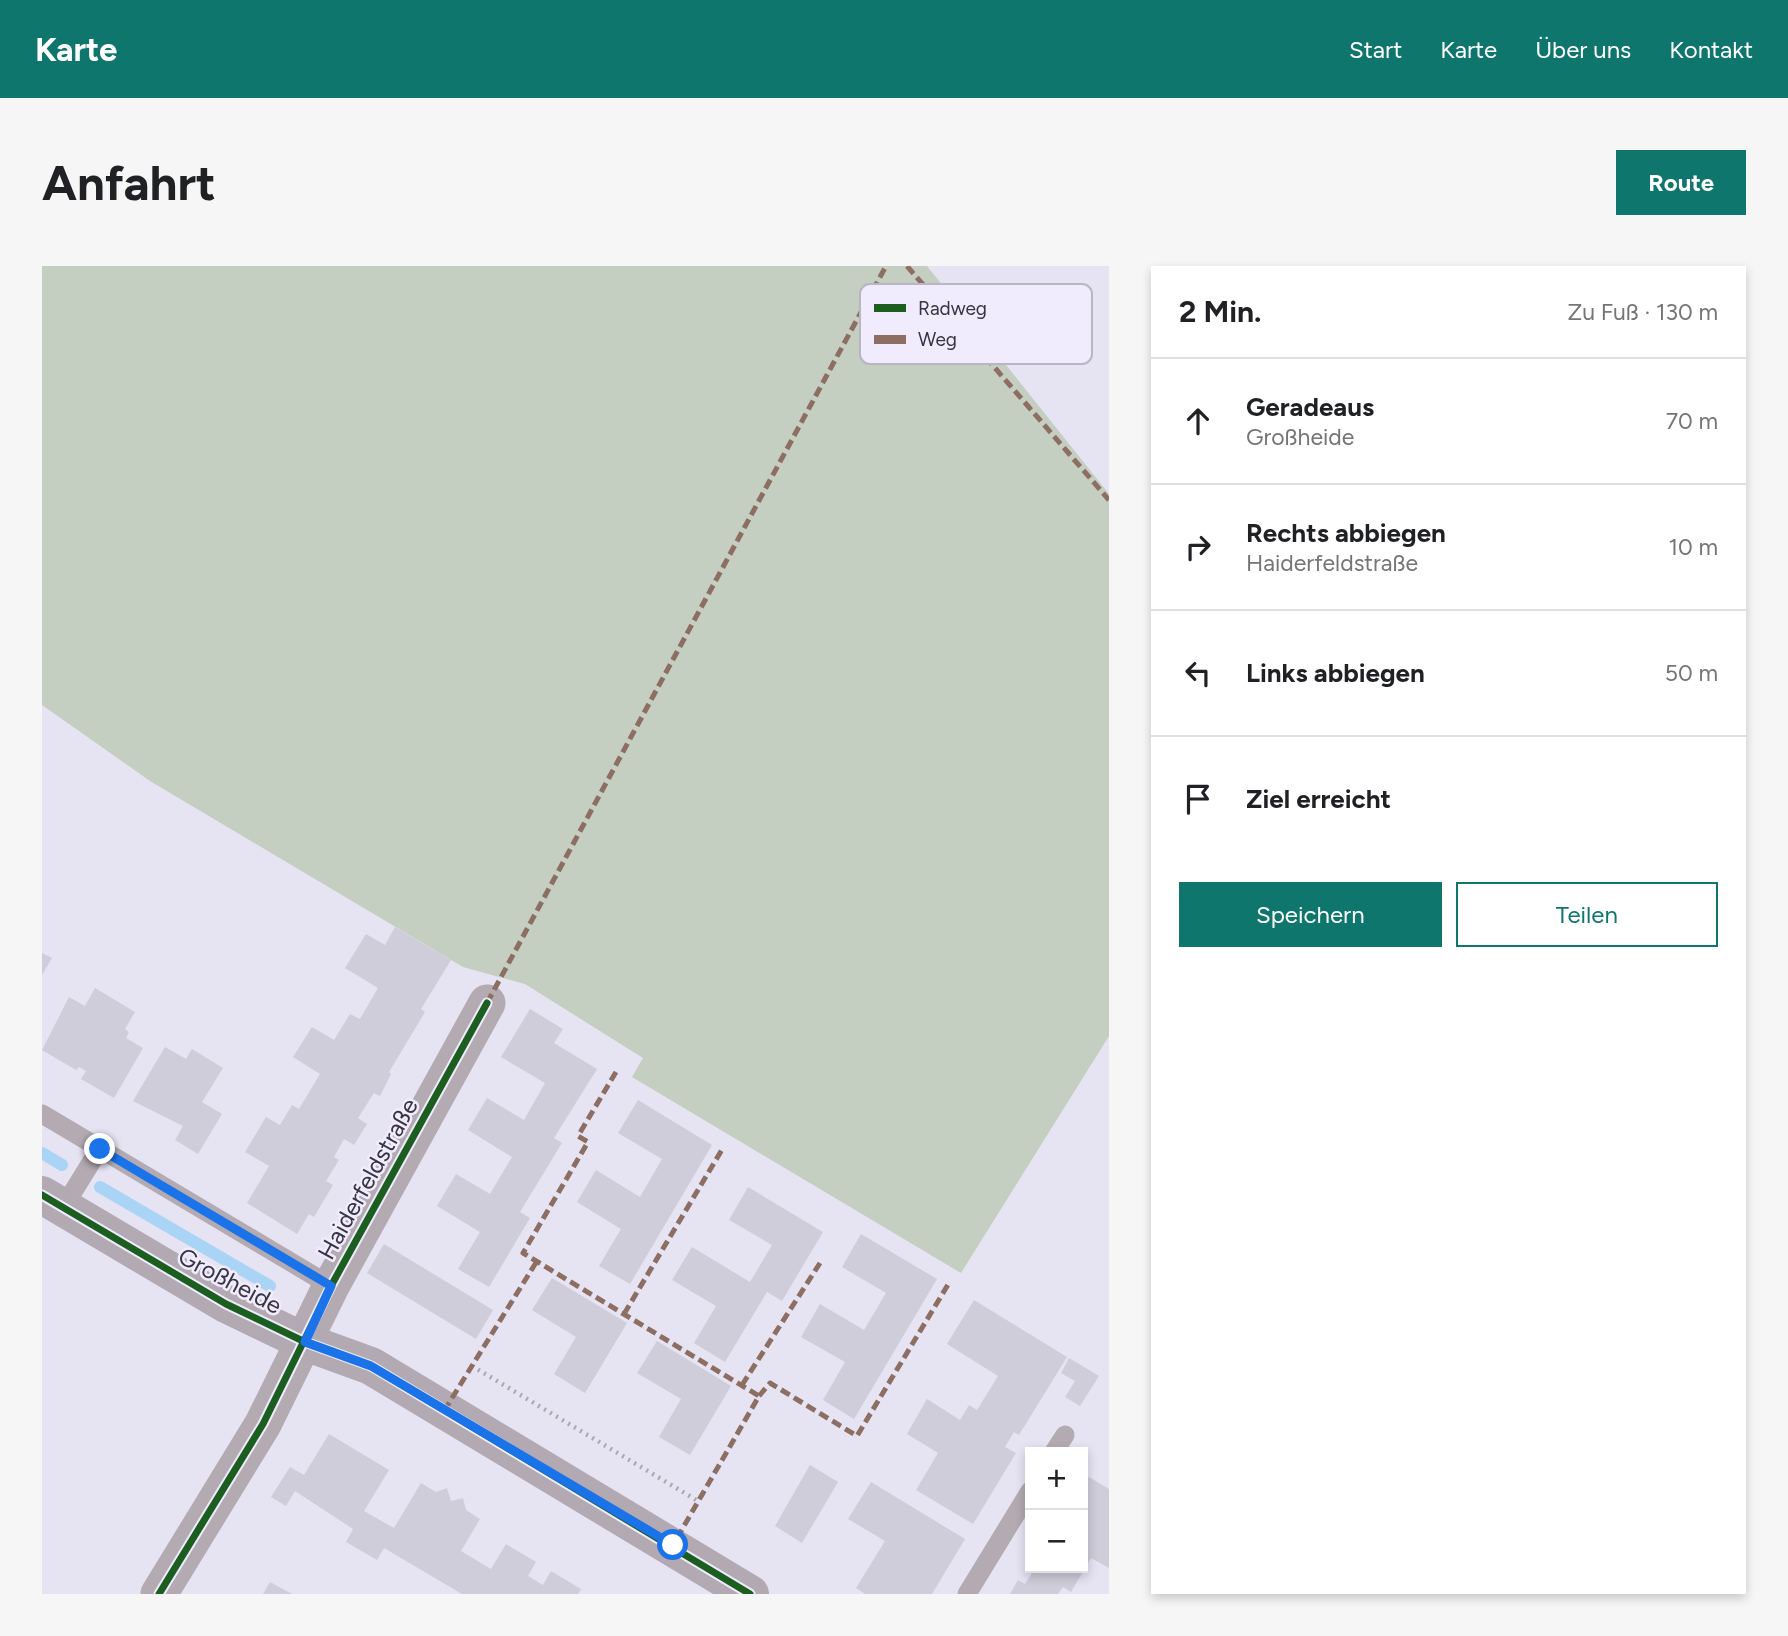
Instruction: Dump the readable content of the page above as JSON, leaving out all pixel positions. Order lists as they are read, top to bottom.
{
  "streets": {
    "street": ["Haiderfeldstraße", "Großheide"]
  },
  "crossings": [
    ["Haiderfeldstraße", "Großheide"]
  ],
  "legend": ["Radweg", "Weg"],
  "page": {
    "header": "Karte",
    "nav": [
      "Start",
      "Karte",
      "Über uns",
      "Kontakt"
    ],
    "buttons": [
      "Route",
      ["Speichern", "Teilen"]
    ],
    "title": "Anfahrt",
    "heading": ["2 Min.", "Zu Fuß · 130 m"],
    "list": [
      ["Geradeaus", "Großheide", "70 m"],
      ["Rechts abbiegen", "Haiderfeldstraße", "10 m"],
      ["Links abbiegen", "50 m"],
      "Ziel erreicht"
    ],
    "map_buttons": ["+", "−"]
  }
}
